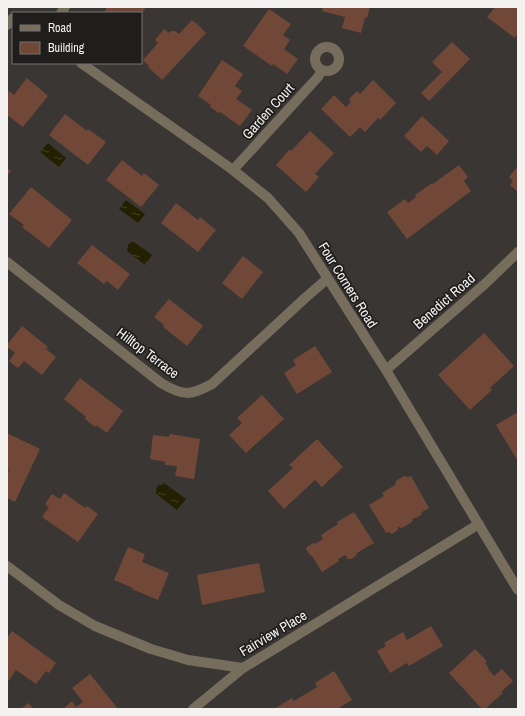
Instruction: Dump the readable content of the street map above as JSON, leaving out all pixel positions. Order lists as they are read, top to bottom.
{
  "streets": {
    "street": [
      "Garden Court",
      "Four Corners Road",
      "Benedict Road",
      "Hilltop Terrace",
      "Fairview Place"
    ]
  },
  "crossings": [
    ["Garden Court", "Four Corners Road"],
    ["Four Corners Road", "Benedict Road"],
    ["Four Corners Road", "Hilltop Terrace"],
    ["Four Corners Road", "Fairview Place"]
  ],
  "legend": ["Road", "Building"]
}
